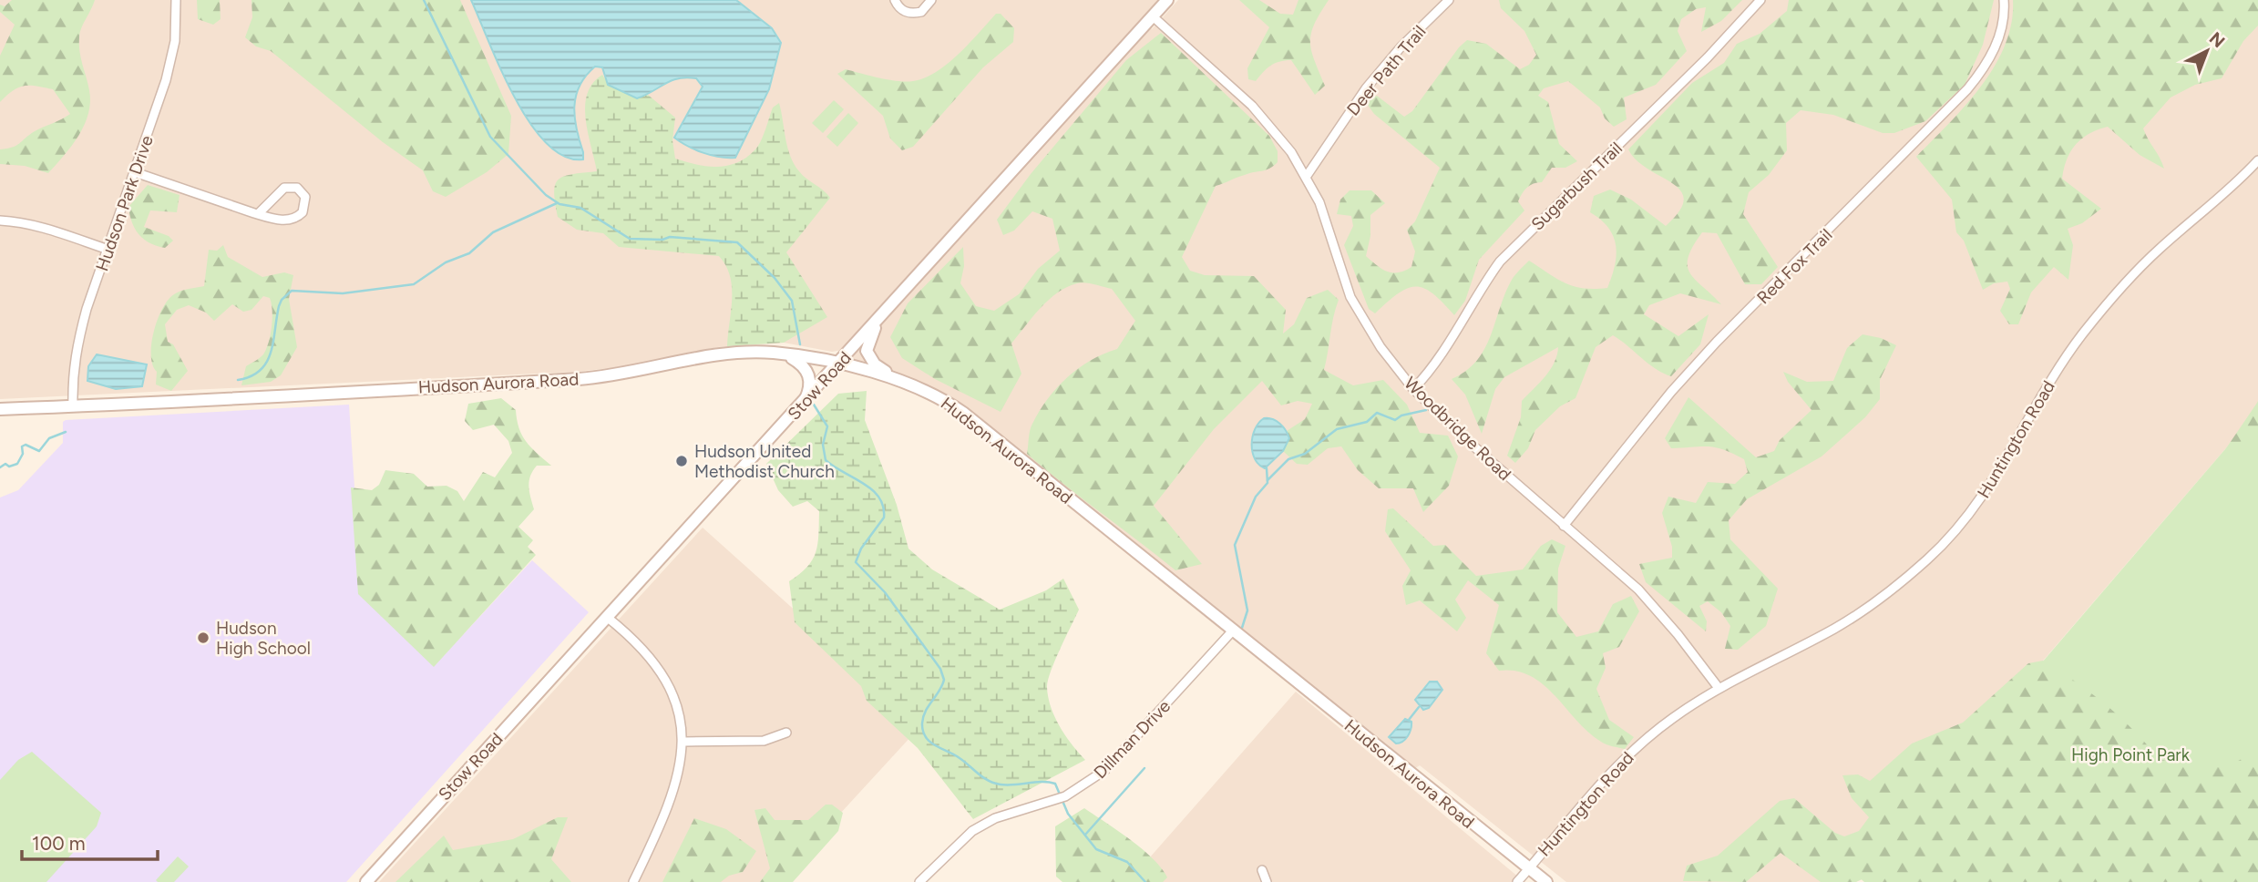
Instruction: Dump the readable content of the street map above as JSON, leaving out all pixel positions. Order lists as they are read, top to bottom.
{
  "streets": {
    "street": [
      "Deer Path Trail",
      "Sugarbush Trail",
      "Hudson Park Drive",
      "Red Fox Trail",
      "Hudson Aurora Road",
      "Stow Road",
      "Woodbridge Road",
      "Huntington Road",
      "Dillman Drive"
    ]
  },
  "crossings": [
    ["Deer Path Trail", "Woodbridge Road"],
    ["Sugarbush Trail", "Woodbridge Road"],
    ["Hudson Park Drive", "Hudson Aurora Road"],
    ["Red Fox Trail", "Woodbridge Road"],
    ["Hudson Aurora Road", "Stow Road"],
    ["Hudson Aurora Road", "Huntington Road"],
    ["Hudson Aurora Road", "Dillman Drive"],
    ["Stow Road", "Woodbridge Road"],
    ["Woodbridge Road", "Huntington Road"]
  ],
  "parks": ["High Point Park"],
  "places": ["Hudson United Methodist Church", "Hudson High School"],
  "scale_bar": "100 m",
  "north": "top right"
}
